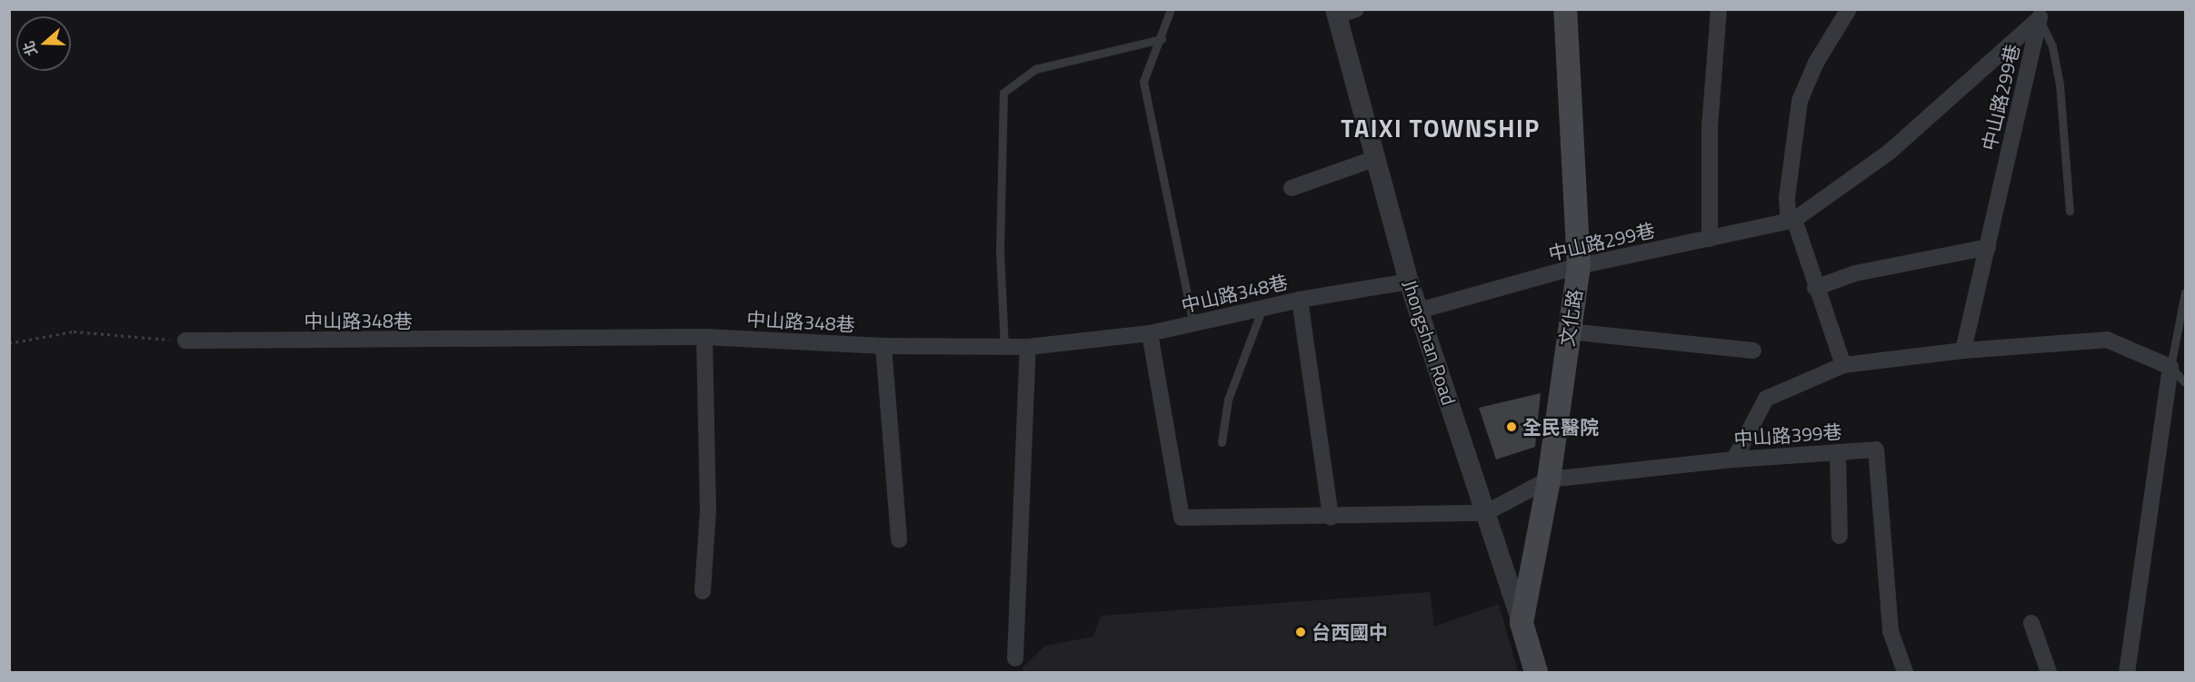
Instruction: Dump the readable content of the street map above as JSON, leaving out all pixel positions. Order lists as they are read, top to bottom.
{
  "streets": {
    "main road": ["文化路", "Jhongshan Road"],
    "street": ["中山路299巷", "中山路348巷", "中山路399巷"]
  },
  "crossings": [
    ["中山路299巷", "文化路"],
    ["中山路299巷", "Jhongshan Road"],
    ["中山路348巷", "Jhongshan Road"],
    ["文化路", "Jhongshan Road"],
    ["文化路", "中山路399巷"],
    ["Jhongshan Road", "中山路399巷"]
  ],
  "districts": ["TAIXI TOWNSHIP"],
  "places": ["全民醫院", "台西國中"],
  "north": "left"
}
